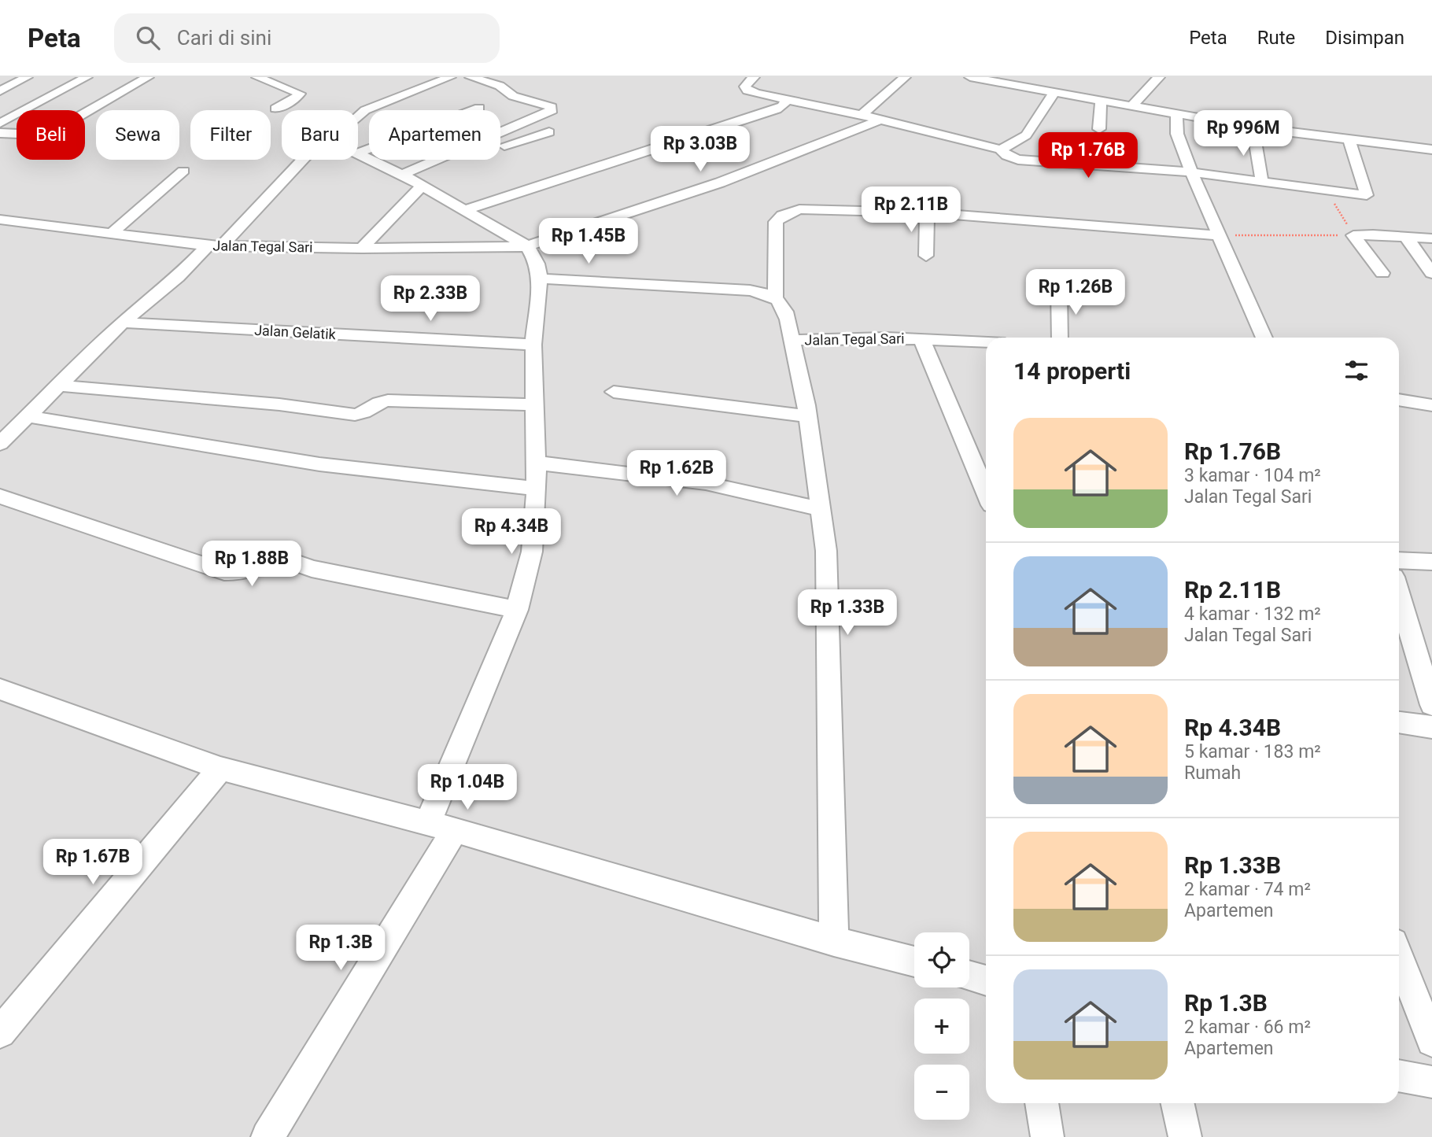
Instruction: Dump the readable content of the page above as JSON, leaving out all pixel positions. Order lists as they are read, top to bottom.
{
  "streets": {
    "street": ["Jalan Tegal Sari", "Jalan Gelatik"]
  },
  "page": {
    "header": "Peta",
    "search": "Cari di sini",
    "nav": ["Peta", "Rute", "Disimpan"],
    "price": [
      "Rp 996M",
      "Rp 3.03B",
      "Rp 1.76B",
      "Rp 2.11B",
      "Rp 1.45B",
      "Rp 1.26B",
      "Rp 2.33B",
      "Rp 1.62B",
      "Rp 4.34B",
      "Rp 1.88B",
      "Rp 1.33B",
      "Rp 1.04B",
      "Rp 1.67B",
      "Rp 1.3B"
    ],
    "chip": [
      "Beli",
      "Sewa",
      "Filter",
      "Baru",
      "Apartemen"
    ],
    "heading": "14 properti",
    "list": [
      {
        "name": "Rp 1.76B",
        "note": "3 kamar · 104 m² · Jalan Tegal Sari"
      },
      {
        "name": "Rp 2.11B",
        "note": "4 kamar · 132 m² · Jalan Tegal Sari"
      },
      {
        "name": "Rp 4.34B",
        "note": "5 kamar · 183 m² · Rumah"
      },
      {
        "name": "Rp 1.33B",
        "note": "2 kamar · 74 m² · Apartemen"
      },
      {
        "name": "Rp 1.3B",
        "note": "2 kamar · 66 m² · Apartemen"
      }
    ],
    "map_buttons": ["+", "−"]
  }
}
